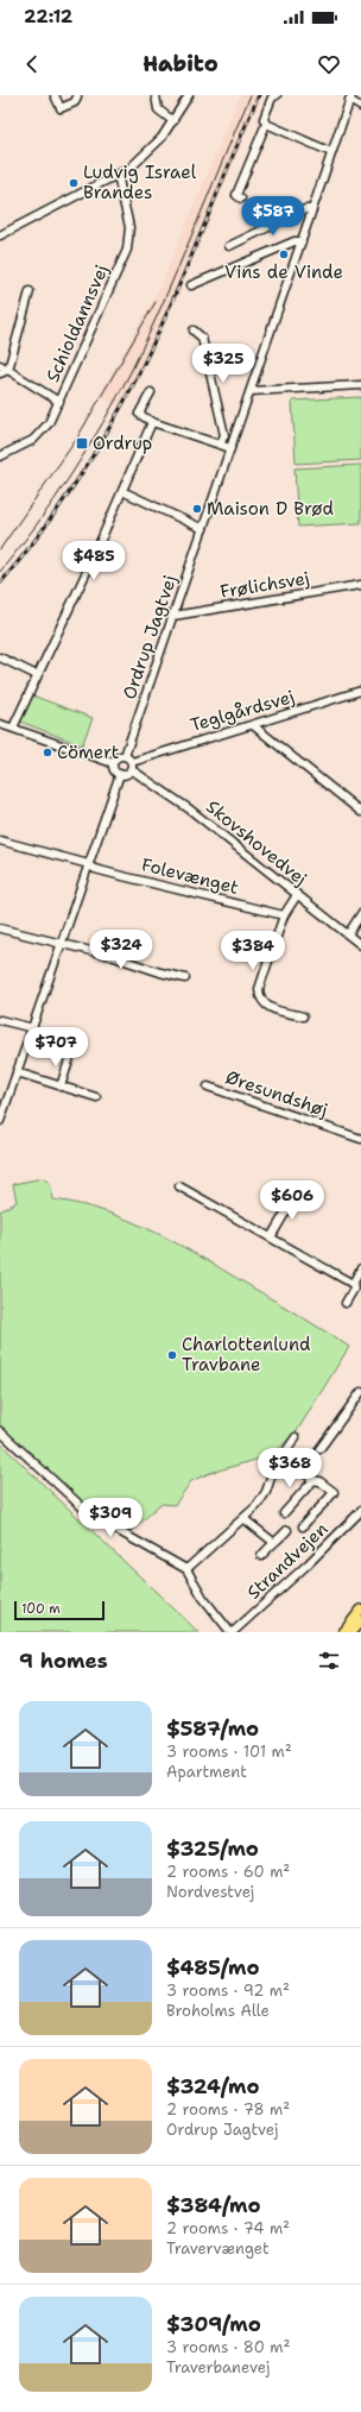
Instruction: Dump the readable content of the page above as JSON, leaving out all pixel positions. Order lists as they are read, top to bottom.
{
  "streets": {
    "street": [
      "Schioldannsvej",
      "Frølichsvej",
      "Ordrup Jagtvej",
      "Teglgårdsvej",
      "Skovshovedvej",
      "Folevænget",
      "Øresundshøj",
      "Strandvejen"
    ]
  },
  "crossings": [
    ["Frølichsvej", "Ordrup Jagtvej"],
    ["Ordrup Jagtvej", "Teglgårdsvej"],
    ["Ordrup Jagtvej", "Skovshovedvej"],
    ["Teglgårdsvej", "Skovshovedvej"]
  ],
  "places": {
    "other": [
      "Ludvig Israel Brandes",
      "Vins de Vinde",
      "Maison D Brød",
      "Cömert",
      "Charlottenlund Travbane"
    ],
    "transit": ["Ordrup"]
  },
  "scale_bar": "100 m",
  "page": {
    "status": "22:12",
    "header": "Habito",
    "price": [
      "$587",
      "$325",
      "$485",
      "$324",
      "$384",
      "$707",
      "$606",
      "$368",
      "$309"
    ],
    "scale": "100 m",
    "heading": "9 homes",
    "list": [
      {
        "name": "$587/mo",
        "note": "3 rooms · 101 m² · Apartment"
      },
      {
        "name": "$325/mo",
        "note": "2 rooms · 60 m² · Nordvestvej"
      },
      {
        "name": "$485/mo",
        "note": "3 rooms · 92 m² · Broholms Alle"
      },
      {
        "name": "$324/mo",
        "note": "2 rooms · 78 m² · Ordrup Jagtvej"
      },
      {
        "name": "$384/mo",
        "note": "2 rooms · 74 m² · Travervænget"
      },
      {
        "name": "$309/mo",
        "note": "3 rooms · 80 m² · Traverbanevej"
      }
    ]
  }
}
